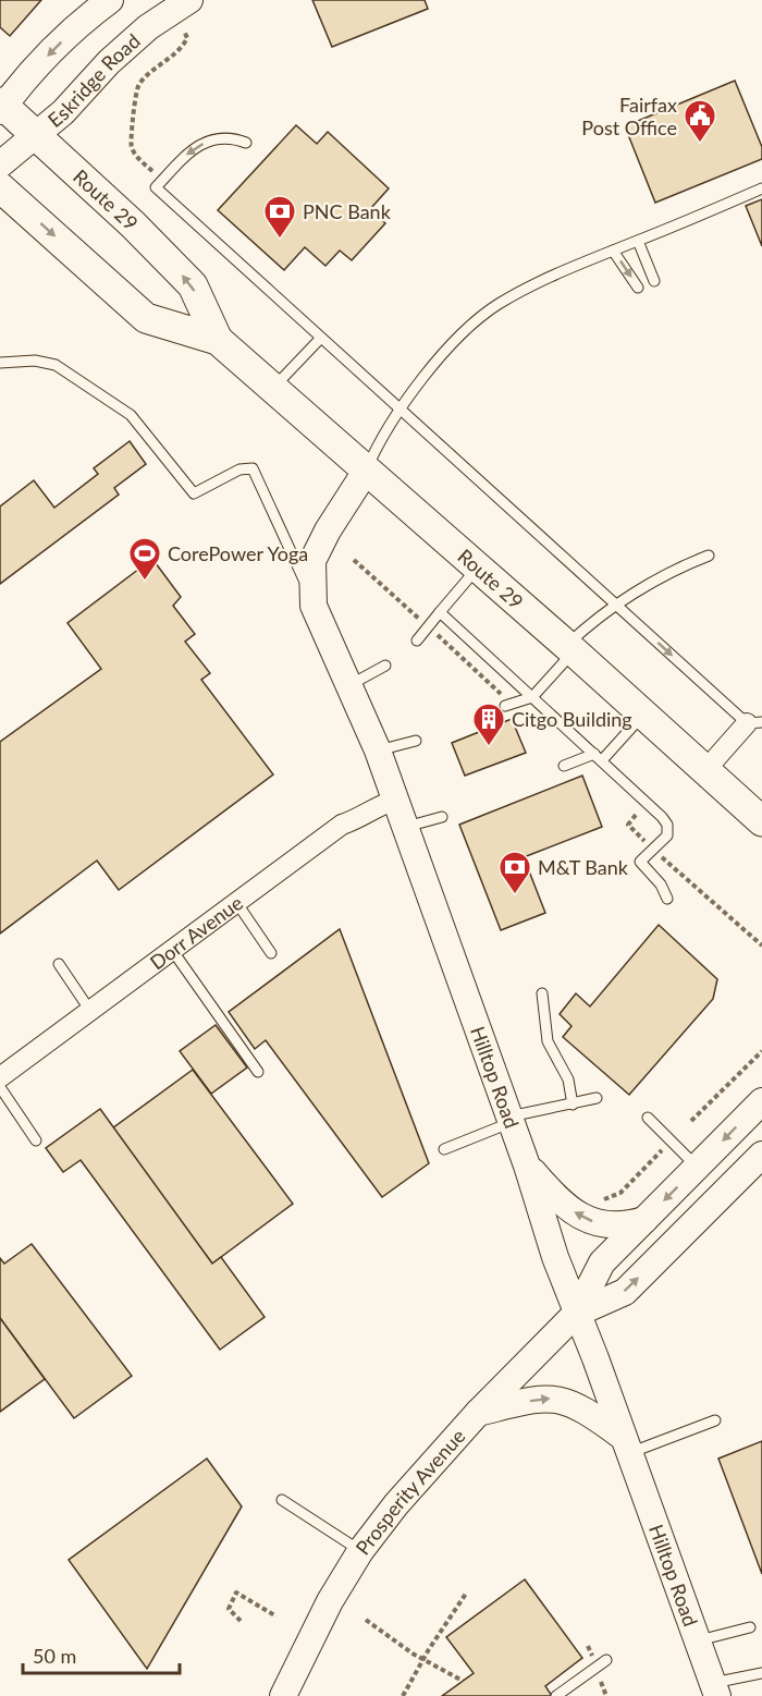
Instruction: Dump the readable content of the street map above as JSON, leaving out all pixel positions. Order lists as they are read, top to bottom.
{
  "streets": {
    "main road": ["Route 29"],
    "street": [
      "Eskridge Road",
      "Dorr Avenue",
      "Hilltop Road",
      "Prosperity Avenue"
    ]
  },
  "crossings": [
    ["Eskridge Road", "Route 29"],
    ["Route 29", "Hilltop Road"],
    ["Dorr Avenue", "Hilltop Road"],
    ["Hilltop Road", "Prosperity Avenue"]
  ],
  "places": {
    "public building": ["Fairfax Post Office"],
    "bank": ["PNC Bank", "M&T Bank"],
    "sports": ["CorePower Yoga"],
    "building": ["Citgo Building"]
  },
  "scale_bar": "50 m"
}
